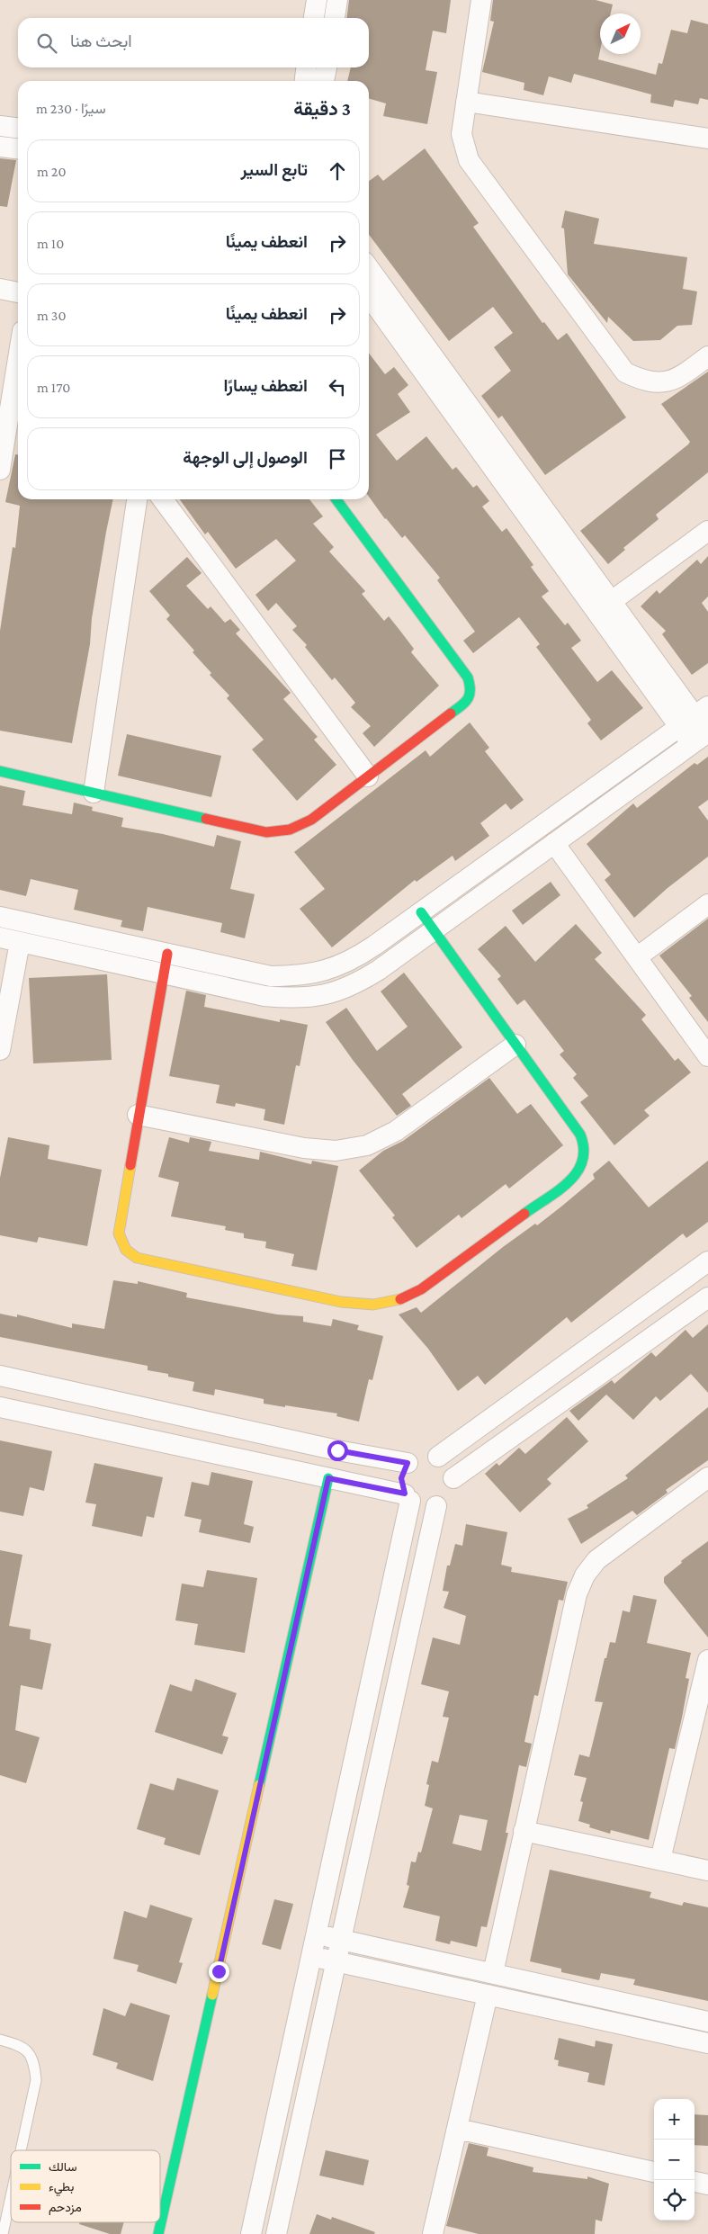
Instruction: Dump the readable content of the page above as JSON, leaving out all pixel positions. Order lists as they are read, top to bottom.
{
  "legend": ["سالك", "بطيء", "مزدحم"],
  "north": "top right",
  "page": {
    "search": "ابحث هنا",
    "heading": ["3 دقيقة", "سيرًا · 230 m"],
    "list": [
      ["تابع السير", "20 m"],
      ["انعطف يمينًا", "10 m"],
      ["انعطف يمينًا", "30 m"],
      ["انعطف يسارًا", "170 m"],
      "الوصول إلى الوجهة"
    ],
    "map_buttons": ["+", "−"]
  }
}
